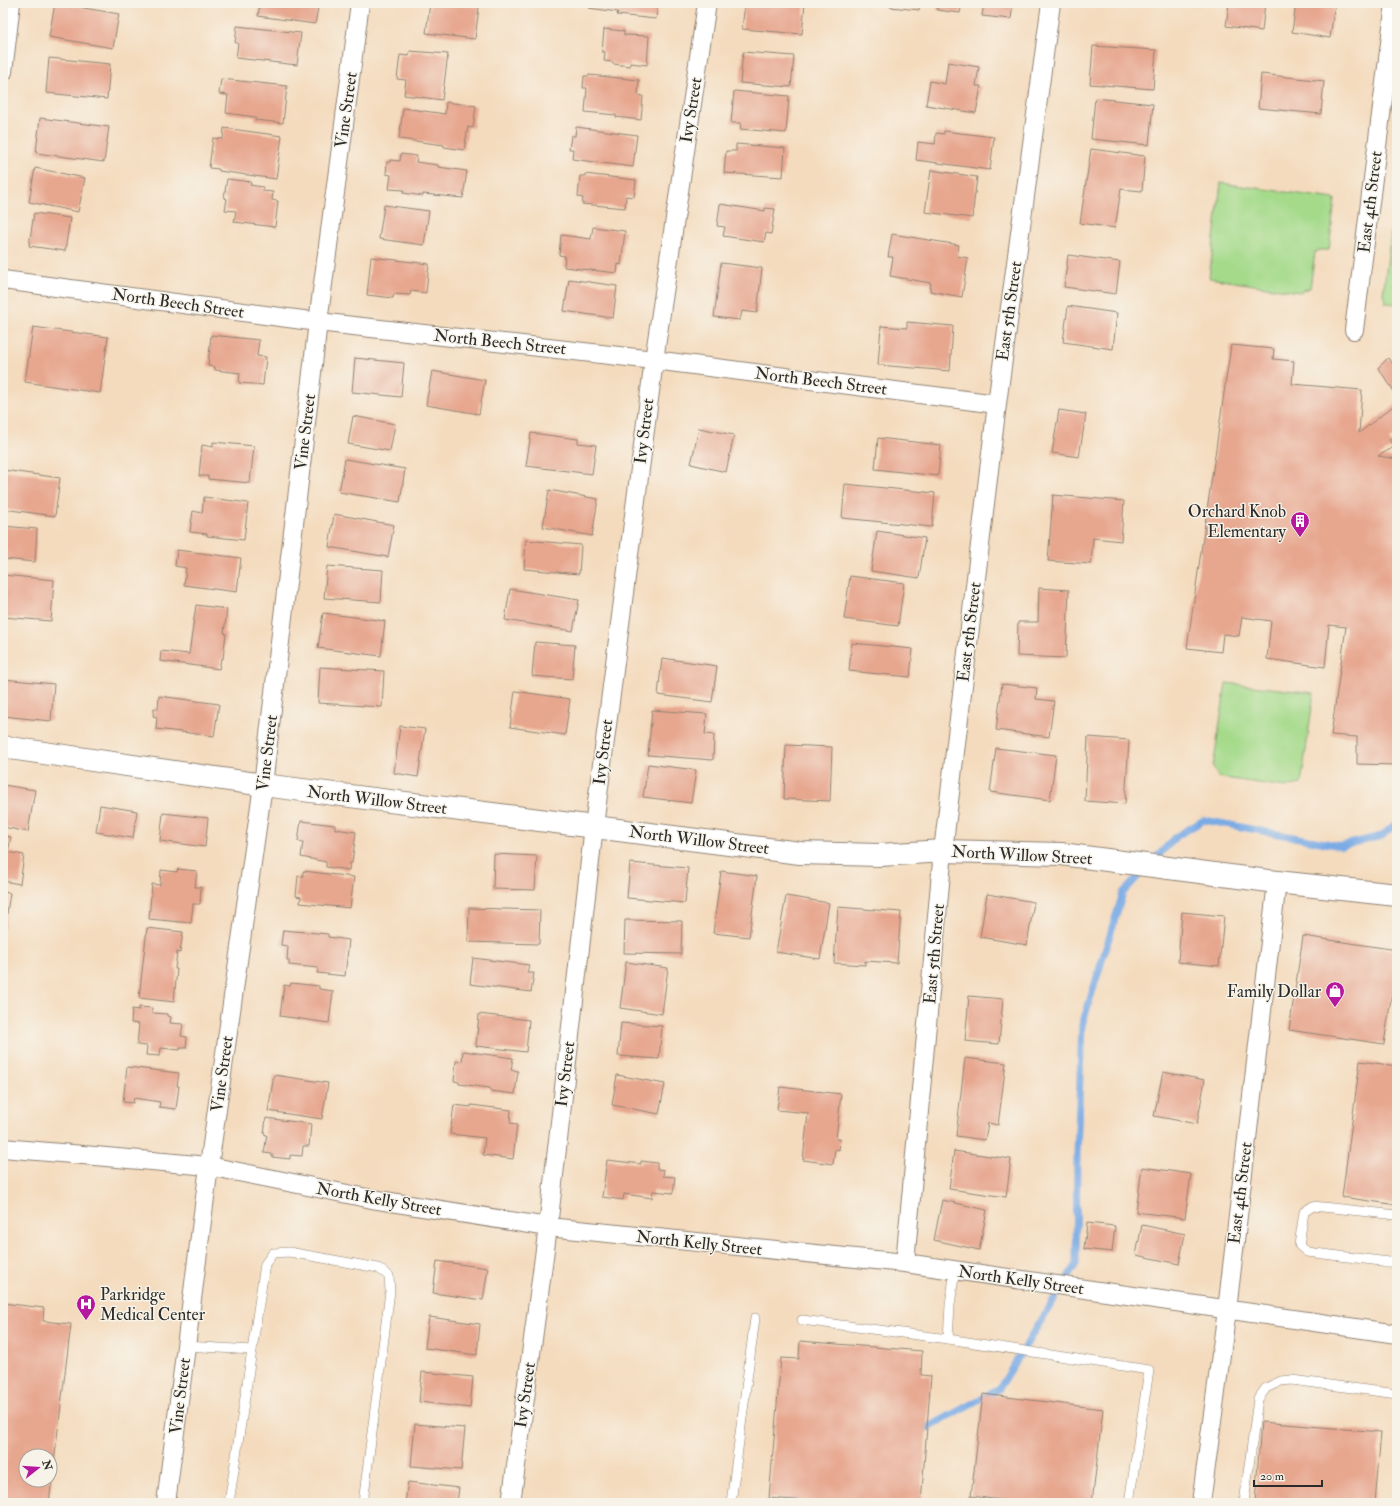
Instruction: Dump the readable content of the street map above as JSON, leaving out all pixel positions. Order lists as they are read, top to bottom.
{
  "streets": {
    "main road": ["North Willow Street"],
    "street": [
      "Vine Street",
      "Ivy Street",
      "East 4th Street",
      "North Beech Street",
      "East 5th Street",
      "North Kelly Street"
    ]
  },
  "crossings": [
    ["Vine Street", "North Beech Street"],
    ["Vine Street", "North Willow Street"],
    ["Vine Street", "North Kelly Street"],
    ["Ivy Street", "North Beech Street"],
    ["Ivy Street", "North Willow Street"],
    ["Ivy Street", "North Kelly Street"],
    ["East 4th Street", "North Willow Street"],
    ["East 4th Street", "North Kelly Street"],
    ["North Beech Street", "East 5th Street"],
    ["East 5th Street", "North Willow Street"],
    ["East 5th Street", "North Kelly Street"]
  ],
  "places": {
    "building": ["Orchard Knob Elementary"],
    "shop": ["Family Dollar"],
    "hospital": ["Parkridge Medical Center"]
  },
  "scale_bar": "20 m",
  "north": "right"
}
